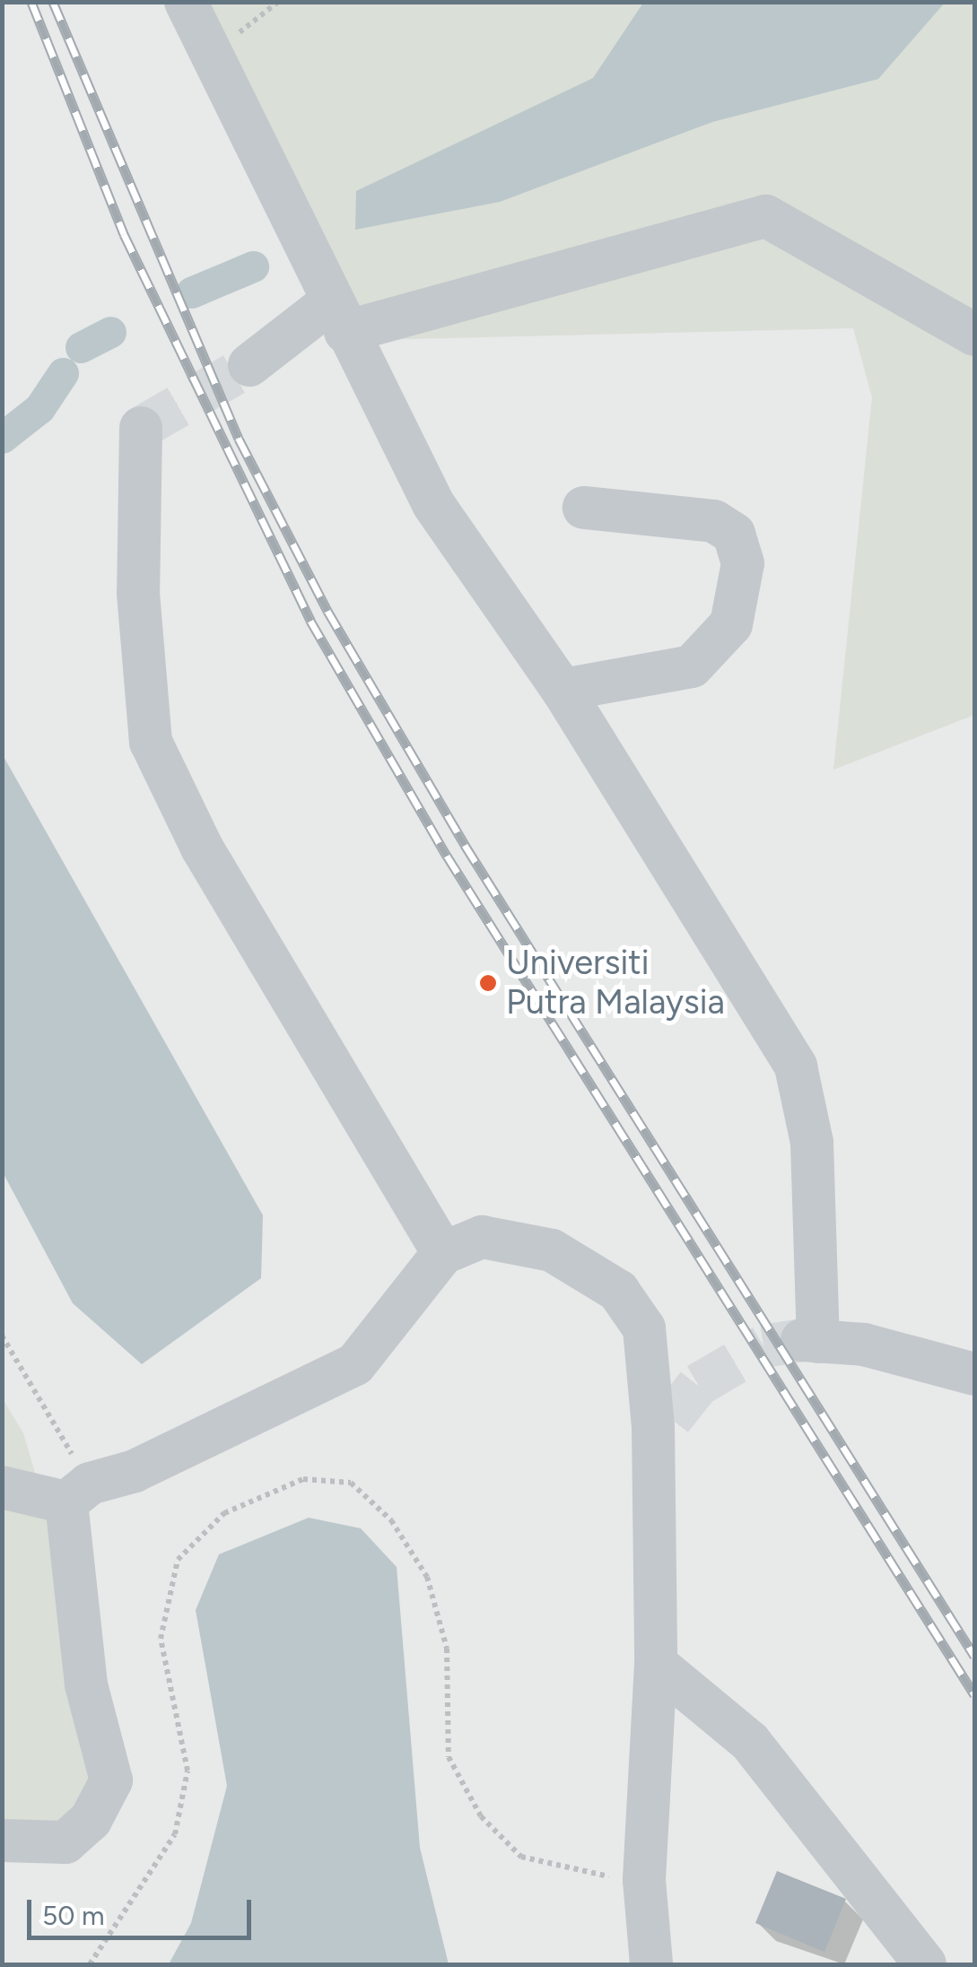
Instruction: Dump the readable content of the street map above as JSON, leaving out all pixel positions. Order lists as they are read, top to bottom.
{
  "places": ["Universiti Putra Malaysia"],
  "scale_bar": "50 m"
}
